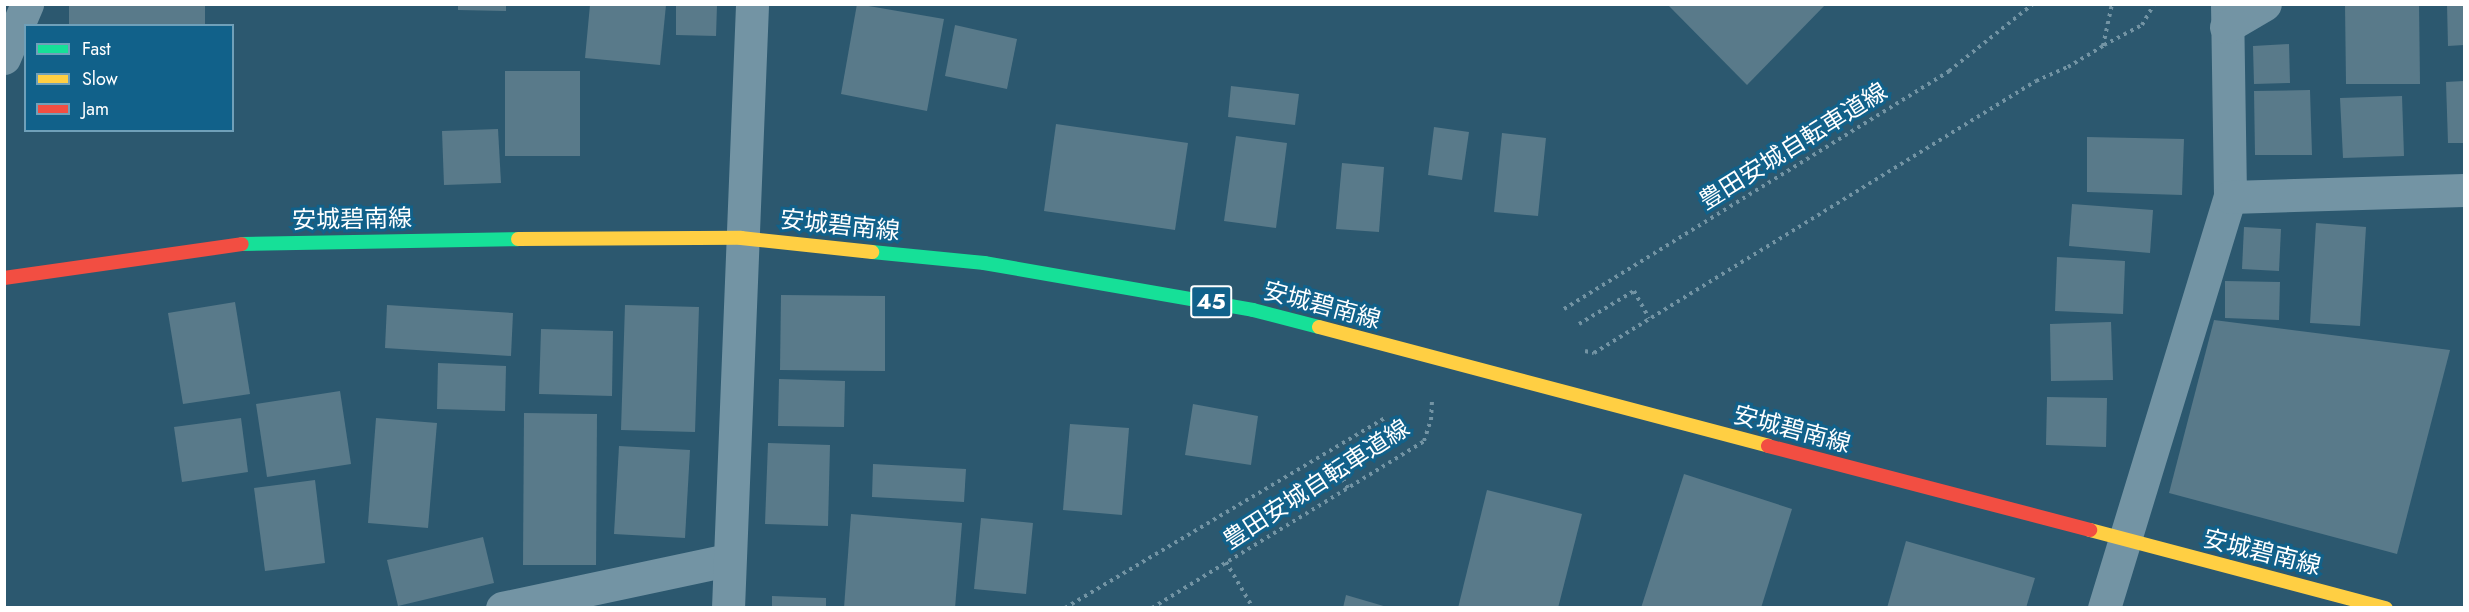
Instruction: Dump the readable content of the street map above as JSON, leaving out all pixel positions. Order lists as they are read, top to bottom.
{
  "streets": {
    "main road": ["安城碧南線", "45"],
    "path": ["豊田安城自転車道線"]
  },
  "crossings": [
    ["豊田安城自転車道線", "安城碧南線"]
  ],
  "legend": ["Fast", "Slow", "Jam"]
}
